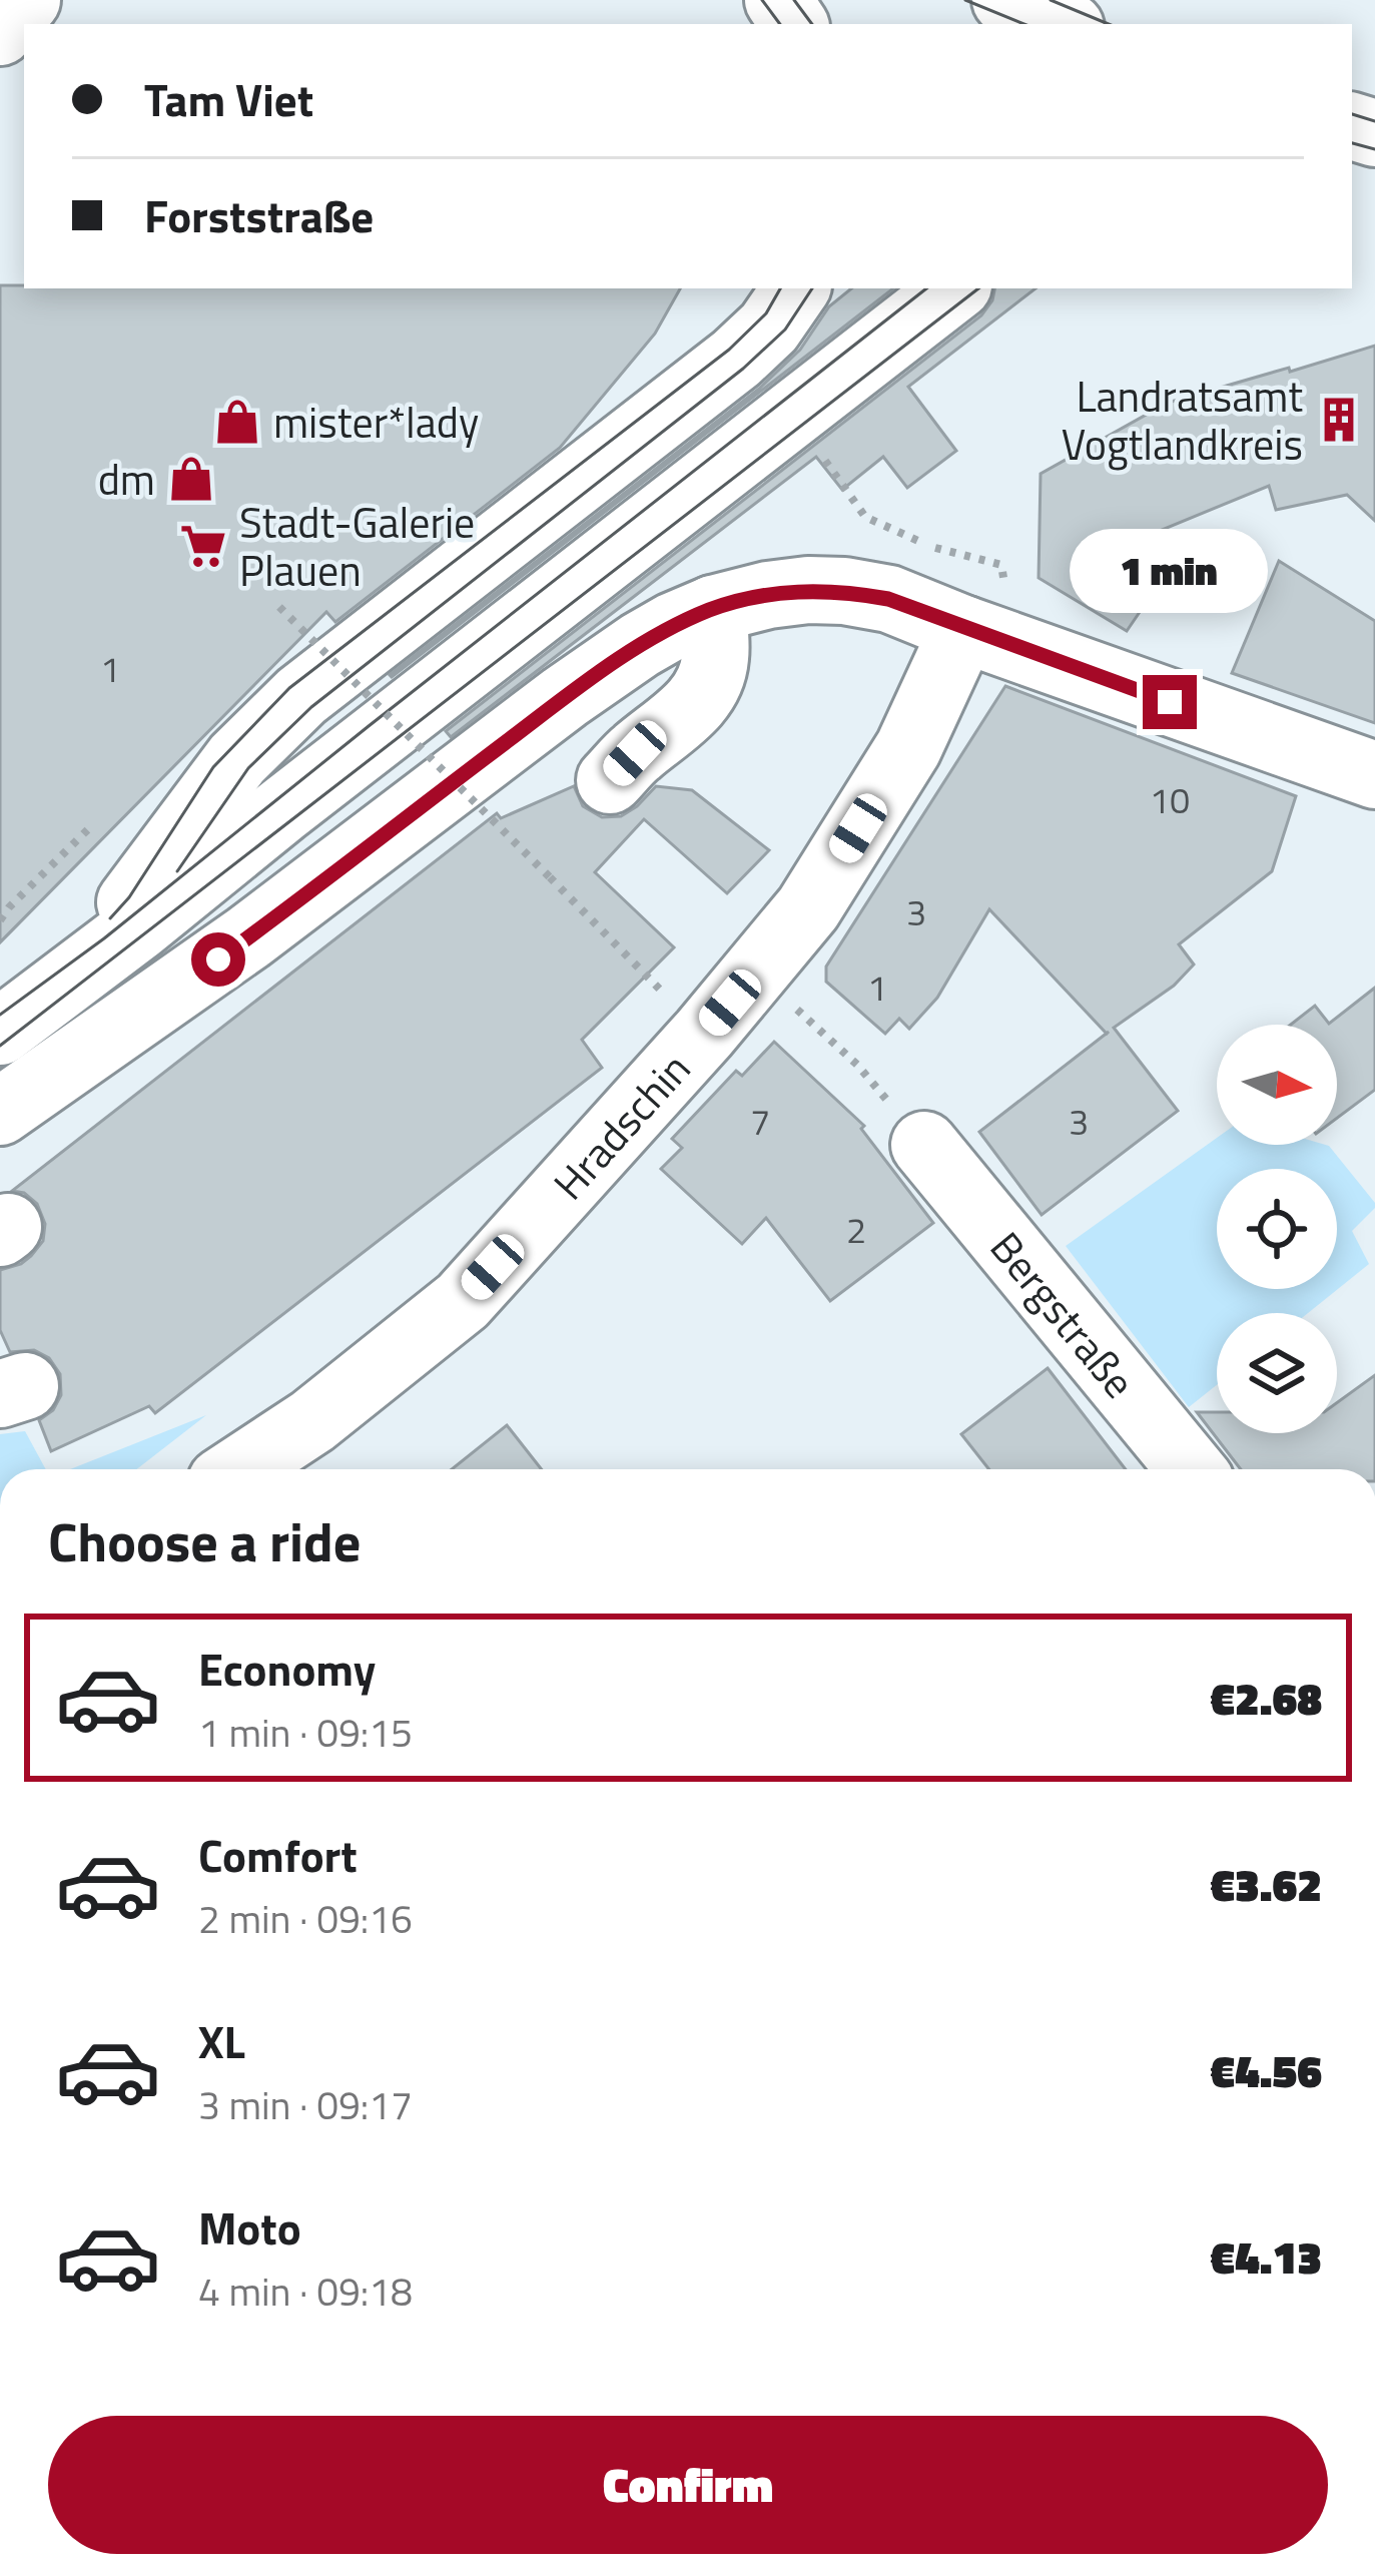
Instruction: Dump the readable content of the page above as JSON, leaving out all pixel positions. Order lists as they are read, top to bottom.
{
  "streets": {
    "street": ["Hradschin", "Bergstraße"]
  },
  "places": {
    "building": ["Landratsamt Vogtlandkreis"],
    "shop": ["mister*lady", "dm"],
    "supermarket": ["Stadt-Galerie Plauen"]
  },
  "house_numbers": [
    "1",
    "10",
    "3",
    "1",
    "7",
    "3",
    "2"
  ],
  "north": "right",
  "page": {
    "banner": ["Tam Viet", "Forststraße"],
    "bubble": "1 min",
    "heading": "Choose a ride",
    "list": [
      {
        "name": "Economy",
        "note": "1 min · 09:15",
        "value": "€2.68"
      },
      {
        "name": "Comfort",
        "note": "2 min · 09:16",
        "value": "€3.62"
      },
      {
        "name": "XL",
        "note": "3 min · 09:17",
        "value": "€4.56"
      },
      {
        "name": "Moto",
        "note": "4 min · 09:18",
        "value": "€4.13"
      }
    ],
    "buttons": "Confirm"
  }
}
